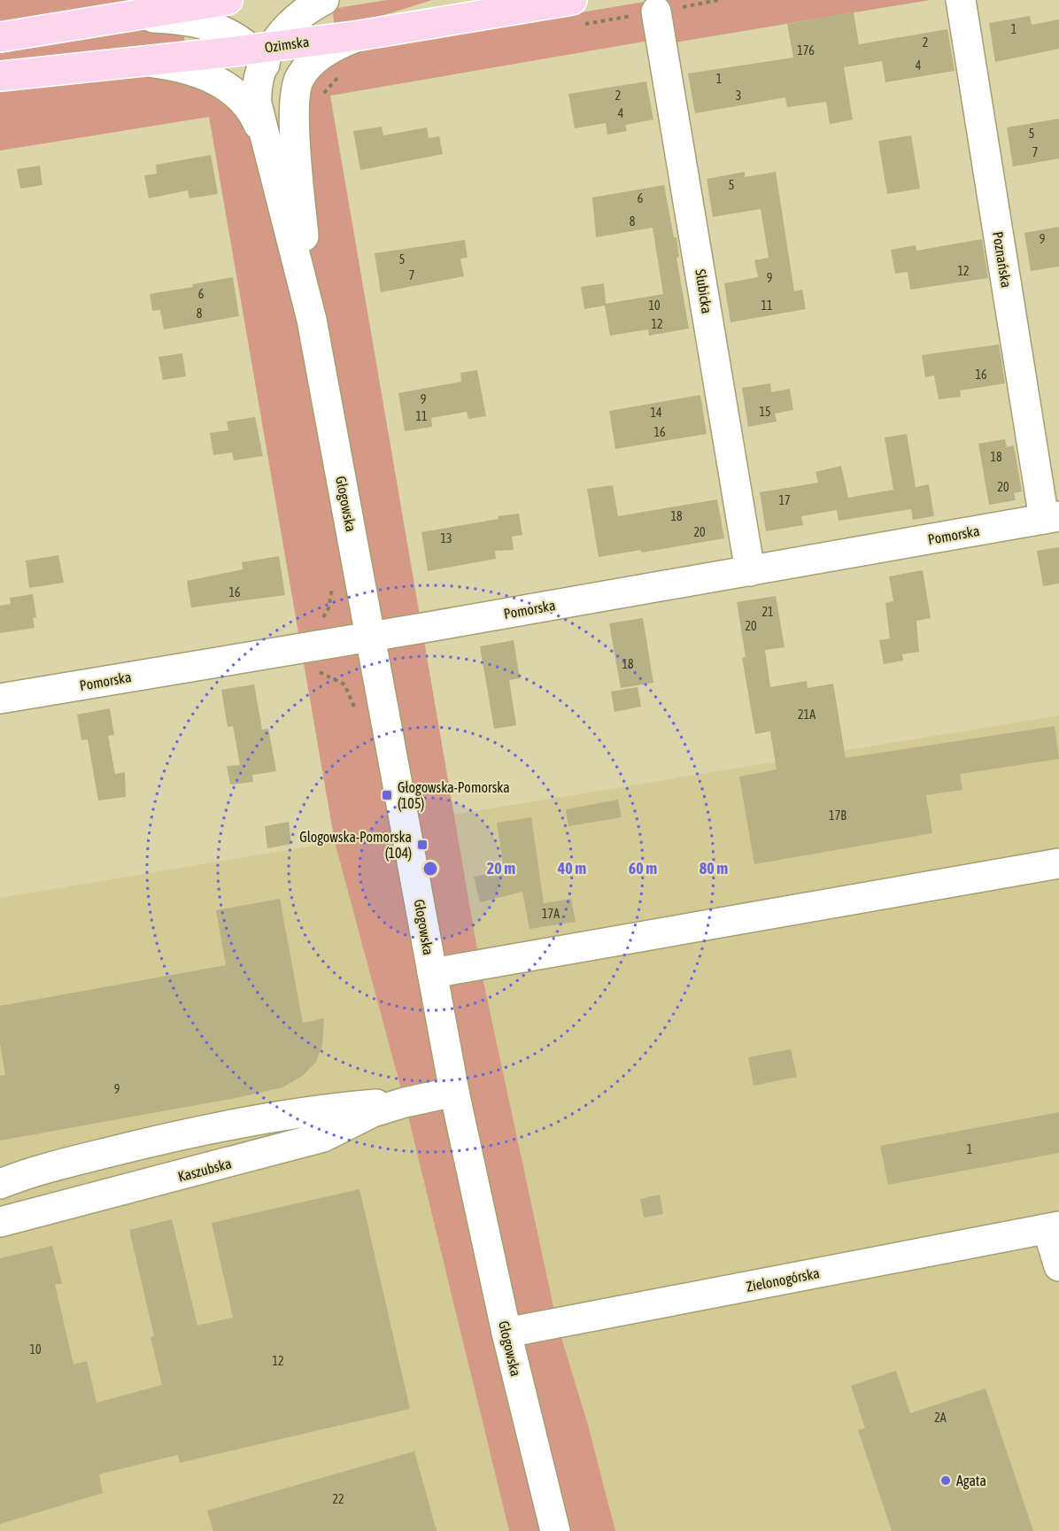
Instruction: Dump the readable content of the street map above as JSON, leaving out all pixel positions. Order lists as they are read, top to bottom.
{
  "streets": {
    "main road": ["Ozimska"],
    "street": [
      "Poznańska",
      "Słubicka",
      "Głogowska",
      "Pomorska",
      "Kaszubska",
      "Zielonogórska"
    ]
  },
  "crossings": [
    ["Ozimska", "Głogowska"],
    ["Poznańska", "Pomorska"],
    ["Słubicka", "Pomorska"],
    ["Głogowska", "Pomorska"],
    ["Głogowska", "Kaszubska"],
    ["Głogowska", "Zielonogórska"]
  ],
  "places": {
    "transit": ["Głogowska-Pomorska (105)", "Glogowska-Pomorska (104)"],
    "other": ["Agata"]
  },
  "house_numbers": [
    "1",
    "2",
    "176",
    "4",
    "1",
    "2",
    "3",
    "4",
    "5",
    "7",
    "5",
    "6",
    "8",
    "9",
    "5",
    "12",
    "7",
    "9",
    "6",
    "10",
    "11",
    "8",
    "12",
    "16",
    "9",
    "15",
    "14",
    "11",
    "16",
    "18",
    "20",
    "17",
    "18",
    "20",
    "13",
    "16",
    "21",
    "20",
    "18",
    "21A",
    "17B",
    "17A",
    "9",
    "1",
    "10",
    "12",
    "2A",
    "22"
  ],
  "rings": [
    "20 m",
    "40 m",
    "60 m",
    "80 m"
  ]
}
